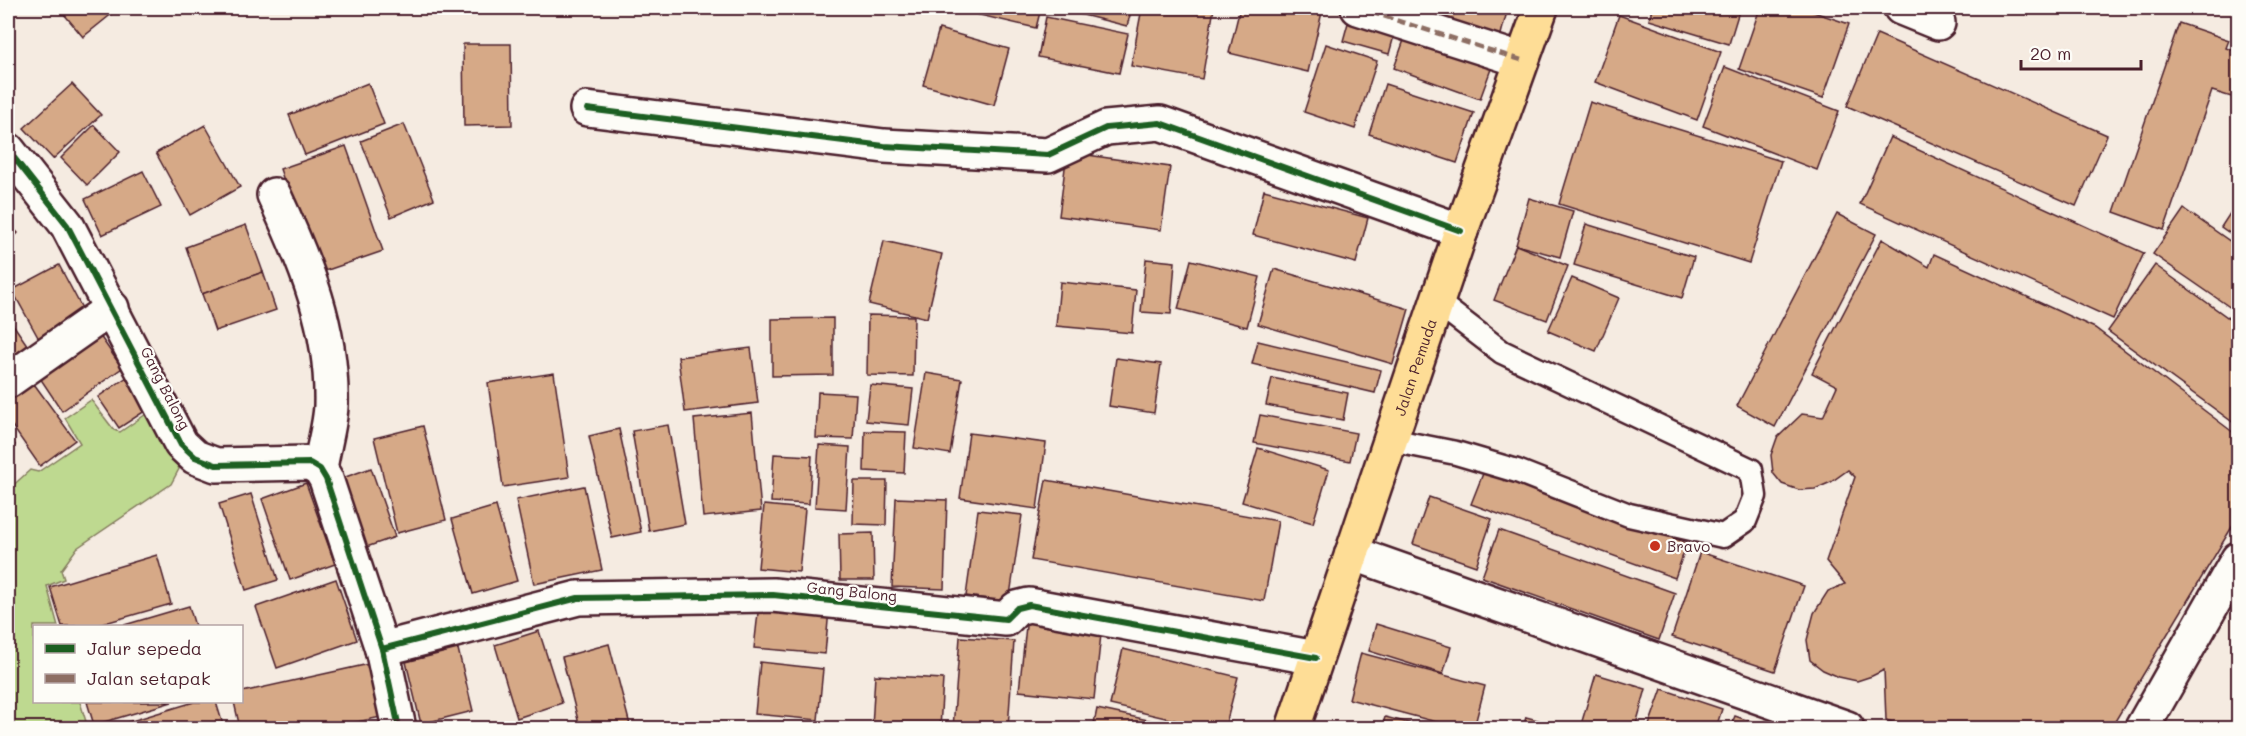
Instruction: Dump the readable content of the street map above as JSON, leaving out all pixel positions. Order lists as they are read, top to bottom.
{
  "streets": {
    "main road": ["Jalan Pemuda"],
    "street": ["Gang Balong"]
  },
  "crossings": [
    ["Jalan Pemuda", "Gang Balong"]
  ],
  "places": ["Bravo"],
  "legend": ["Jalur sepeda", "Jalan setapak"],
  "scale_bar": "20 m"
}
